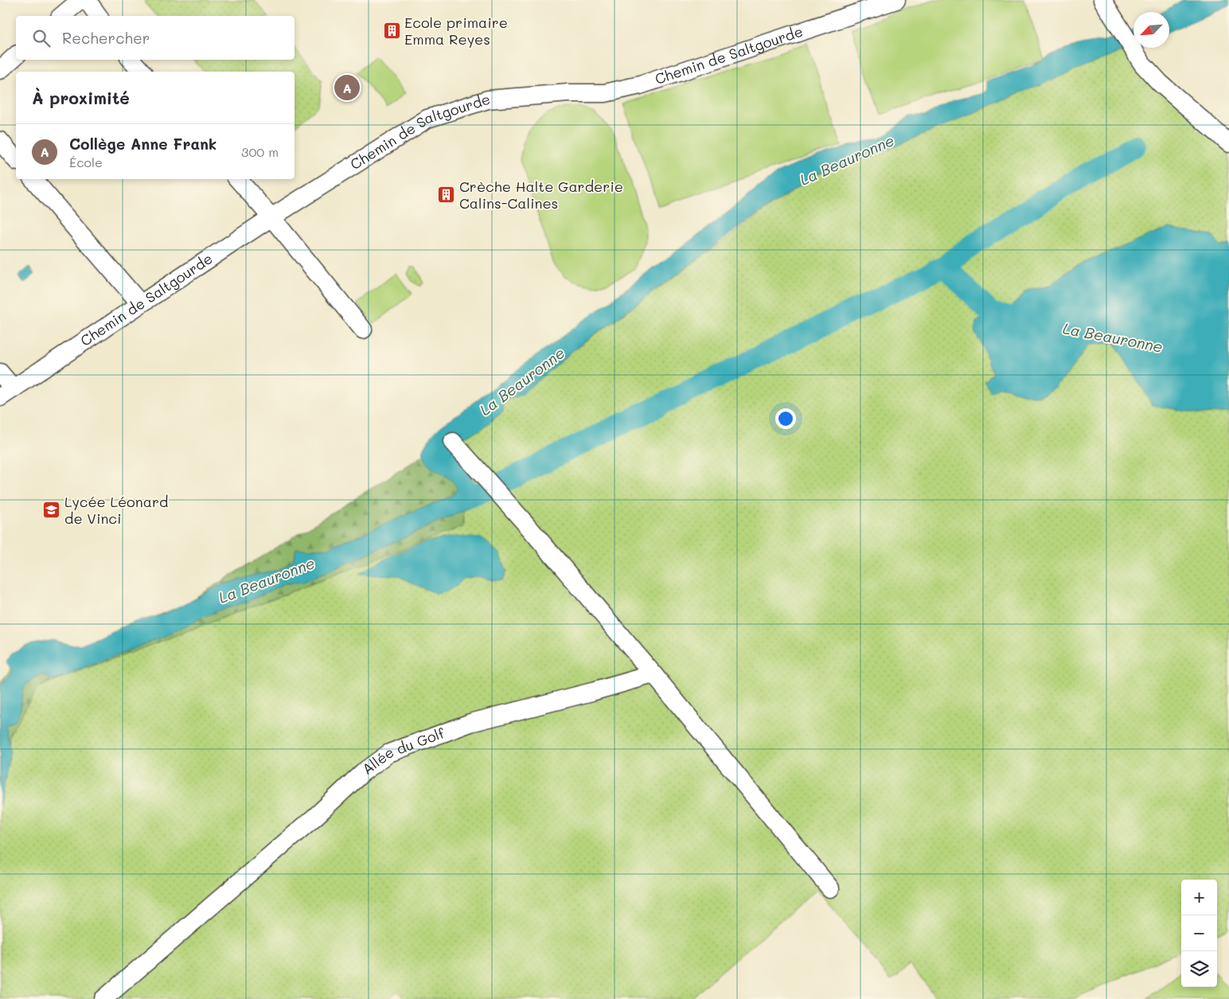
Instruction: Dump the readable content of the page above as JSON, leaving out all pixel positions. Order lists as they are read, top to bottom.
{
  "streets": {
    "street": ["Chemin de Saltgourde", "Allée du Golf"]
  },
  "water": ["La Beauronne"],
  "places": {
    "building": ["Ecole primaire Emma Reyes", "Crèche Halte Garderie Calins-Calines"],
    "school or university": ["Lycée Léonard de Vinci"]
  },
  "north": "bottom left",
  "page": {
    "search": "Rechercher",
    "heading": "À proximité",
    "pins": "A",
    "list": [
      {
        "mark": "A",
        "name": "Collège Anne Frank",
        "note": "École",
        "value": "300 m"
      }
    ],
    "map_buttons": ["+", "−"]
  }
}
